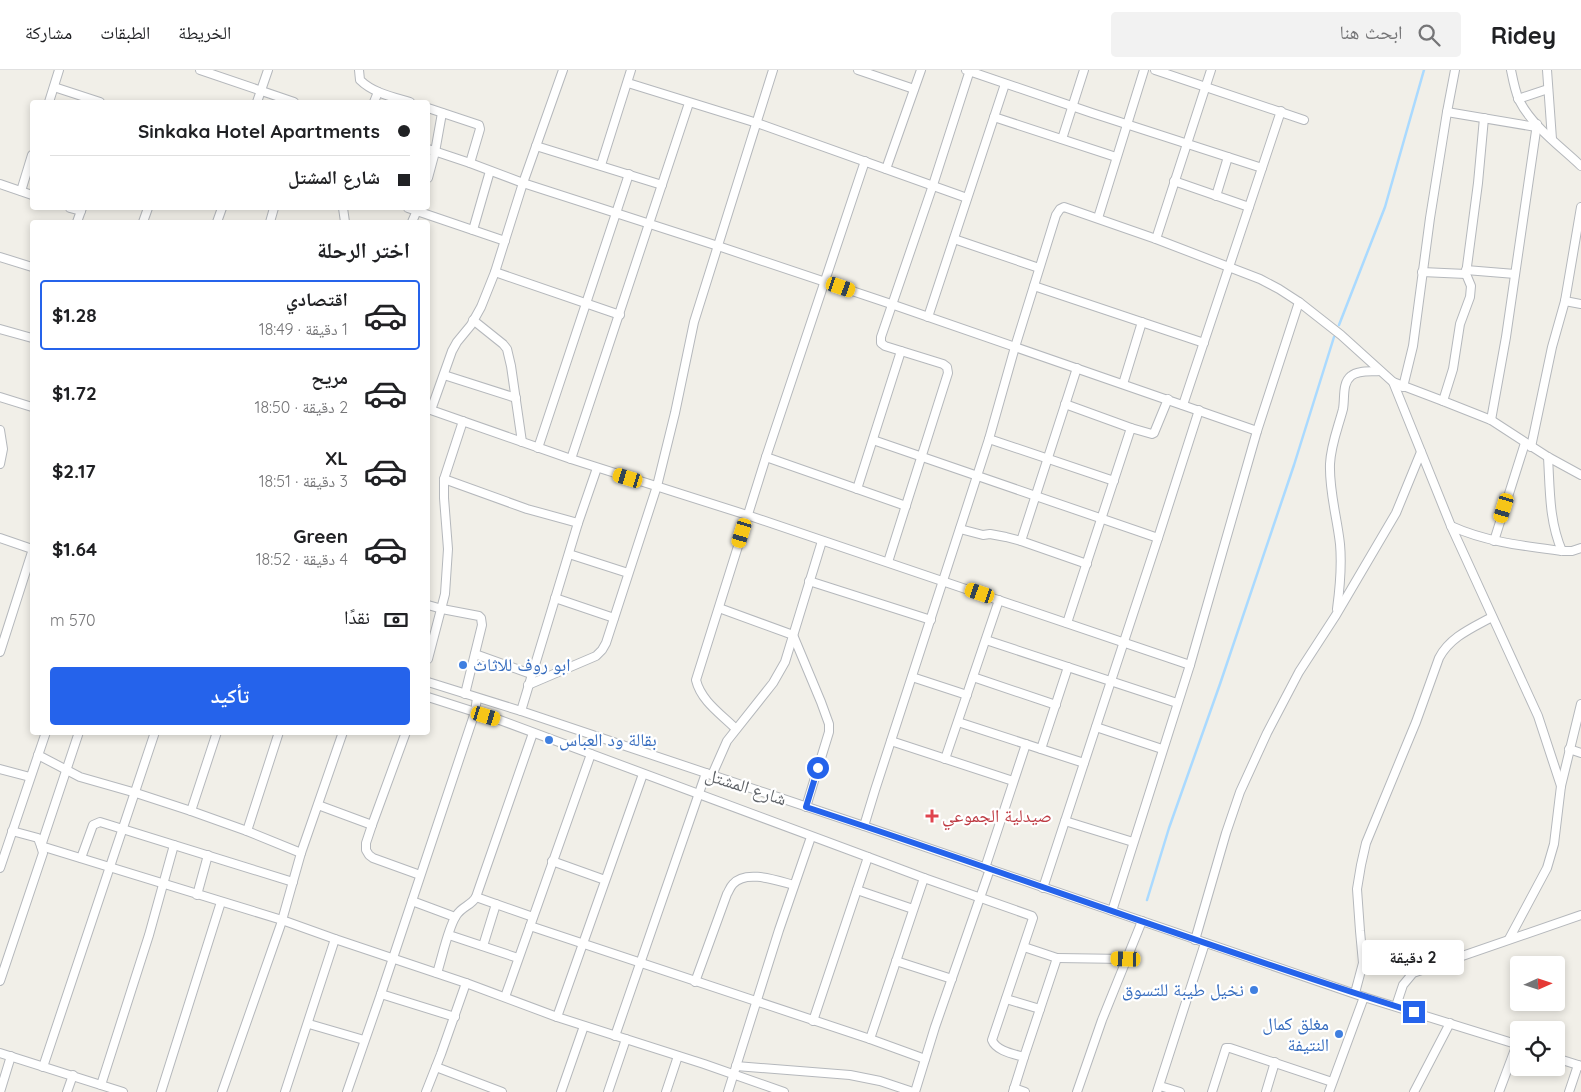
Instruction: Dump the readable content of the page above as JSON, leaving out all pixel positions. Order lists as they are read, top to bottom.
{
  "streets": {
    "street": ["شارع المشتل"]
  },
  "places": {
    "other": [
      "ابو روف للاثاث",
      "بقالة ود العباس",
      "نخيل طيبة للتسوق",
      "مغلق كمال النتيفة"
    ],
    "health": ["صيدلية الجموعي"]
  },
  "north": "right",
  "page": {
    "header": "Ridey",
    "search": "ابحث هنا",
    "nav": ["الخريطة", "الطبقات", "مشاركة"],
    "banner": ["Sinkaka Hotel Apartments", "شارع المشتل"],
    "heading": "اختر الرحلة",
    "list": [
      {
        "name": "اقتصادي",
        "note": "1 دقيقة · 18:49",
        "value": "$1.28"
      },
      {
        "name": "مريح",
        "note": "2 دقيقة · 18:50",
        "value": "$1.72"
      },
      {
        "name": "XL",
        "note": "3 دقيقة · 18:51",
        "value": "$2.17"
      },
      {
        "name": "Green",
        "note": "4 دقيقة · 18:52",
        "value": "$1.64"
      }
    ],
    "pay": ["نقدًا", "570 m"],
    "buttons": "تأكيد",
    "bubble": "2 دقيقة"
  }
}
